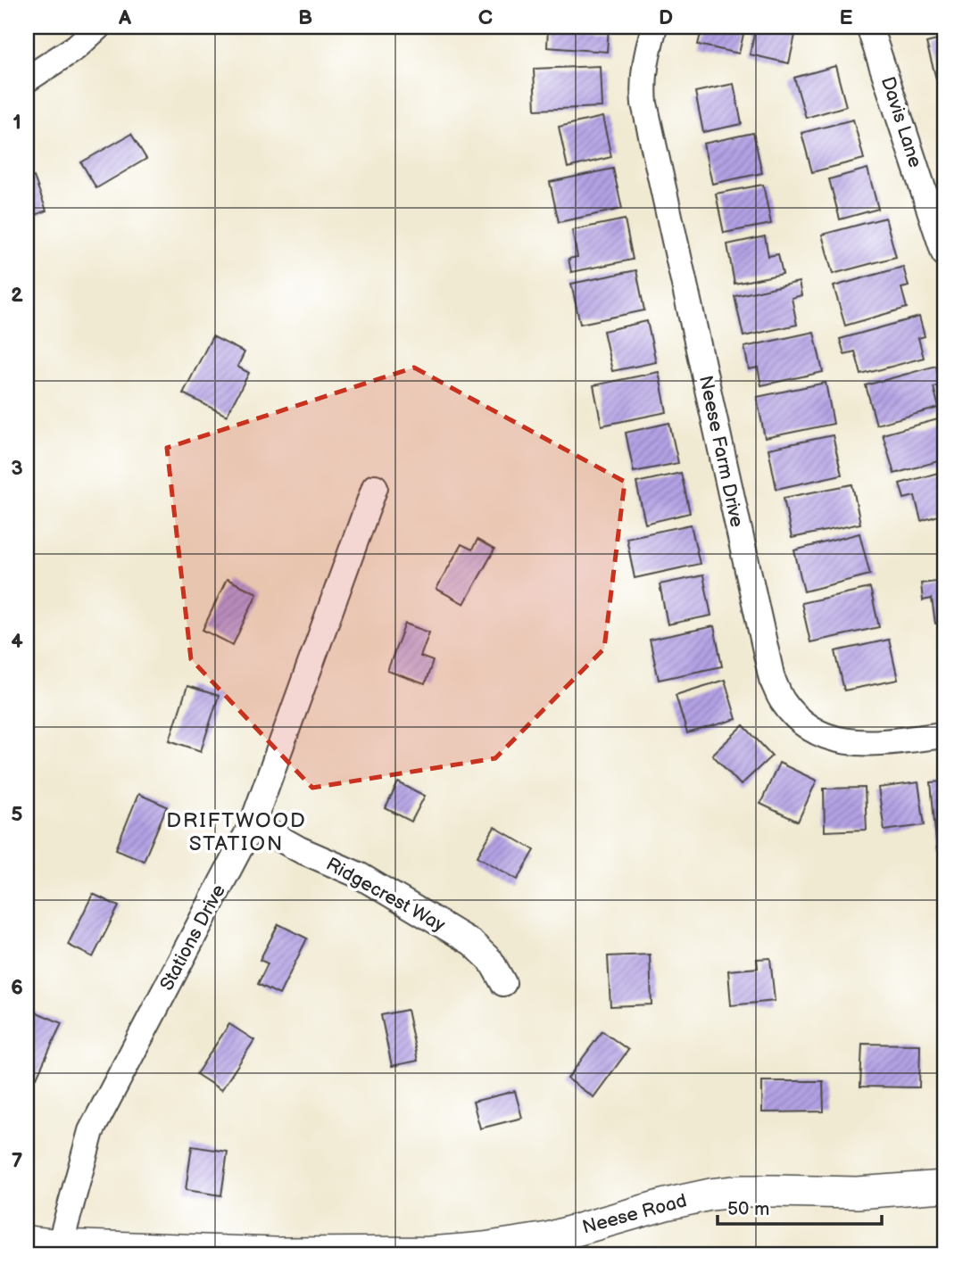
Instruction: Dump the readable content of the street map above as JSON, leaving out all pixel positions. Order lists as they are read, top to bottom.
{
  "streets": {
    "street": [
      "Davis Lane",
      "Neese Farm Drive",
      "Ridgecrest Way",
      "Stations Drive",
      "Neese Road"
    ]
  },
  "crossings": [
    ["Ridgecrest Way", "Stations Drive"],
    ["Stations Drive", "Neese Road"]
  ],
  "districts": ["DRIFTWOOD STATION"],
  "scale_bar": "50 m",
  "grid": {
    "columns": [
      "A",
      "B",
      "C",
      "D",
      "E"
    ],
    "rows": [
      "1",
      "2",
      "3",
      "4",
      "5",
      "6",
      "7"
    ]
  }
}
